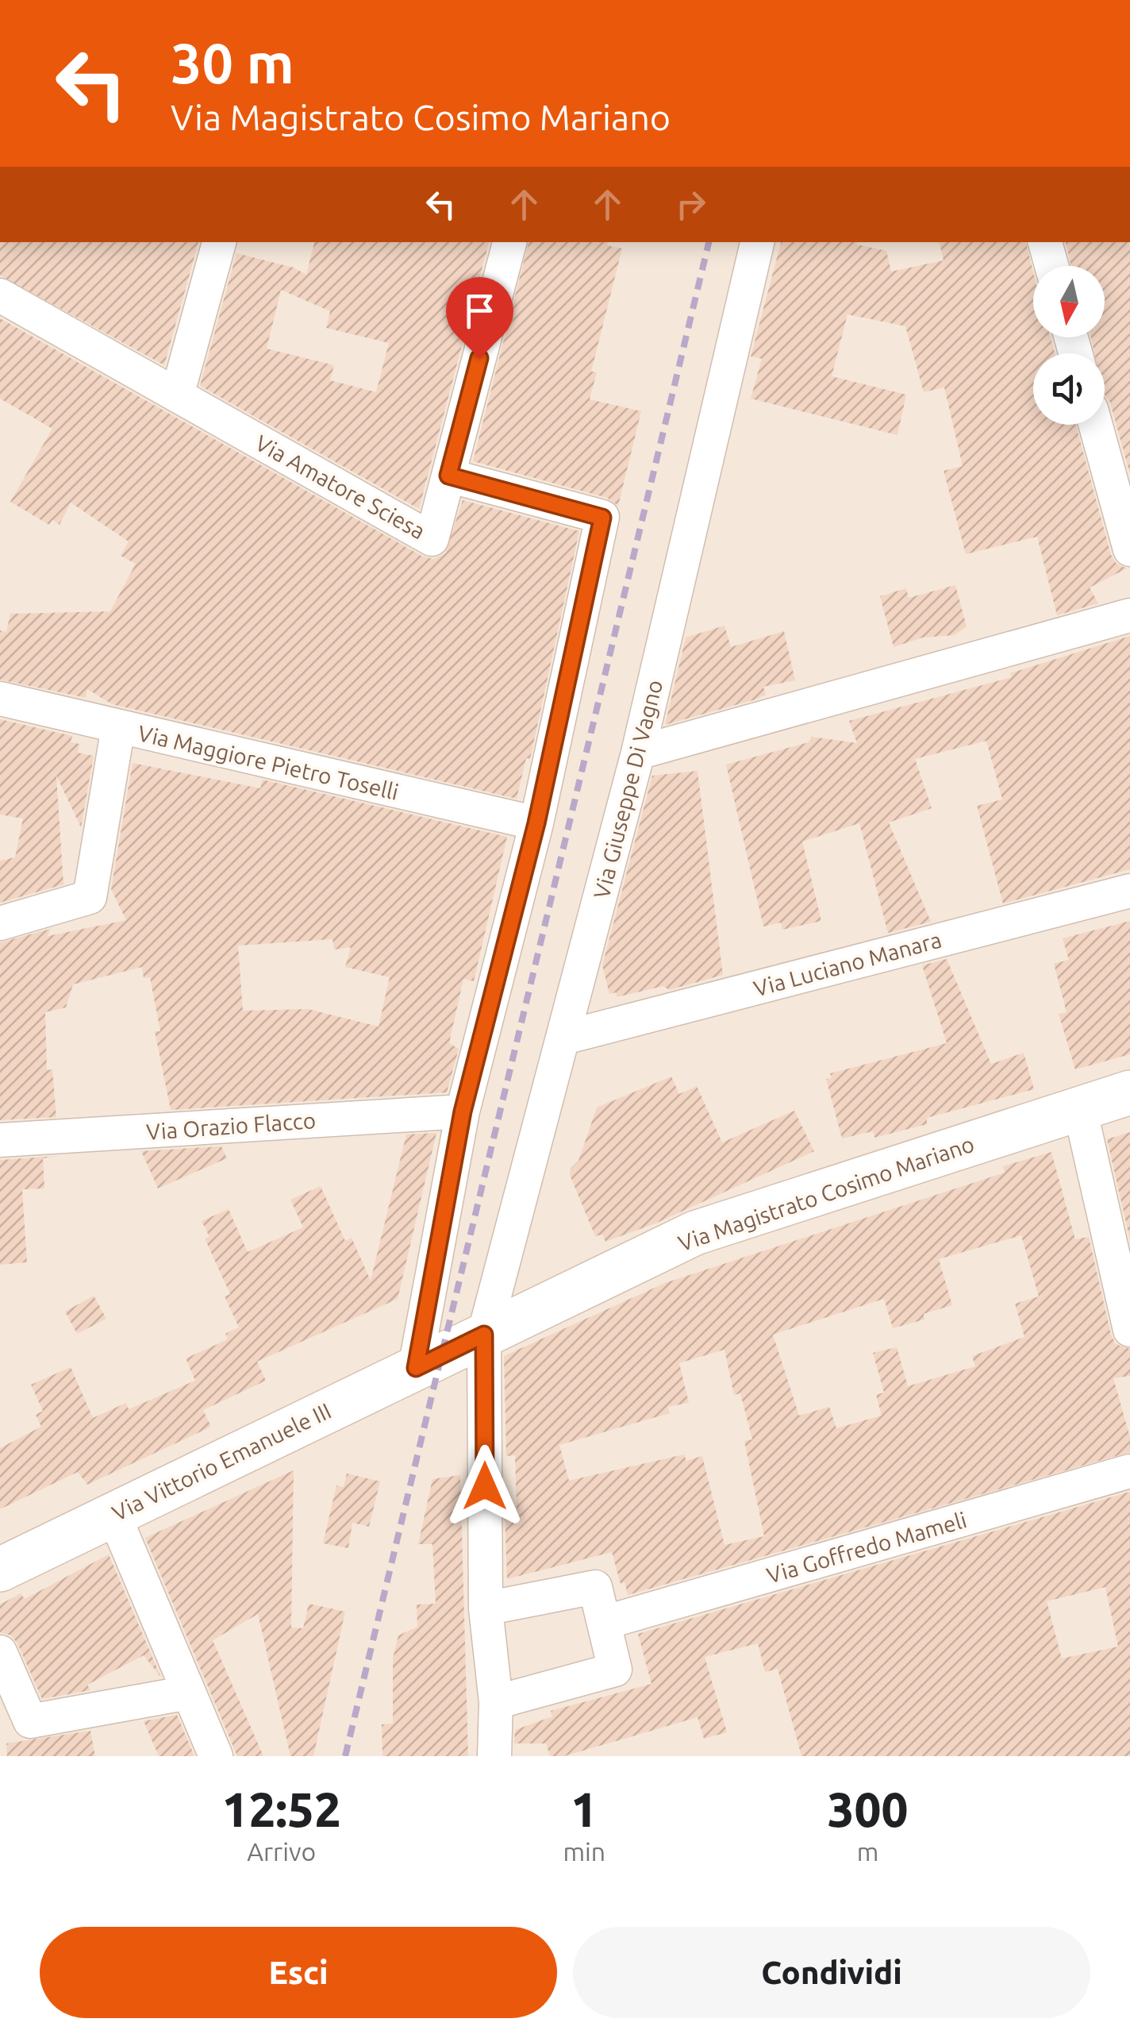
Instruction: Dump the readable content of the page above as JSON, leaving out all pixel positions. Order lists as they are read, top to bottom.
{
  "streets": {
    "street": [
      "Via Amatore Sciesa",
      "Via Maggiore Pietro Toselli",
      "Via Giuseppe Di Vagno",
      "Via Luciano Manara",
      "Via Orazio Flacco",
      "Via Magistrato Cosimo Mariano",
      "Via Vittorio Emanuele III",
      "Via Goffredo Mameli"
    ]
  },
  "crossings": [
    ["Via Giuseppe Di Vagno", "Via Luciano Manara"],
    ["Via Giuseppe Di Vagno", "Via Magistrato Cosimo Mariano"],
    ["Via Magistrato Cosimo Mariano", "Via Vittorio Emanuele III"]
  ],
  "north": "bottom",
  "page": {
    "turn": ["30 m", "Via Magistrato Cosimo Mariano"],
    "eta": [
      "12:52",
      "Arrivo",
      "1",
      "min",
      "300",
      "m"
    ],
    "buttons": ["Esci", "Condividi"]
  }
}
